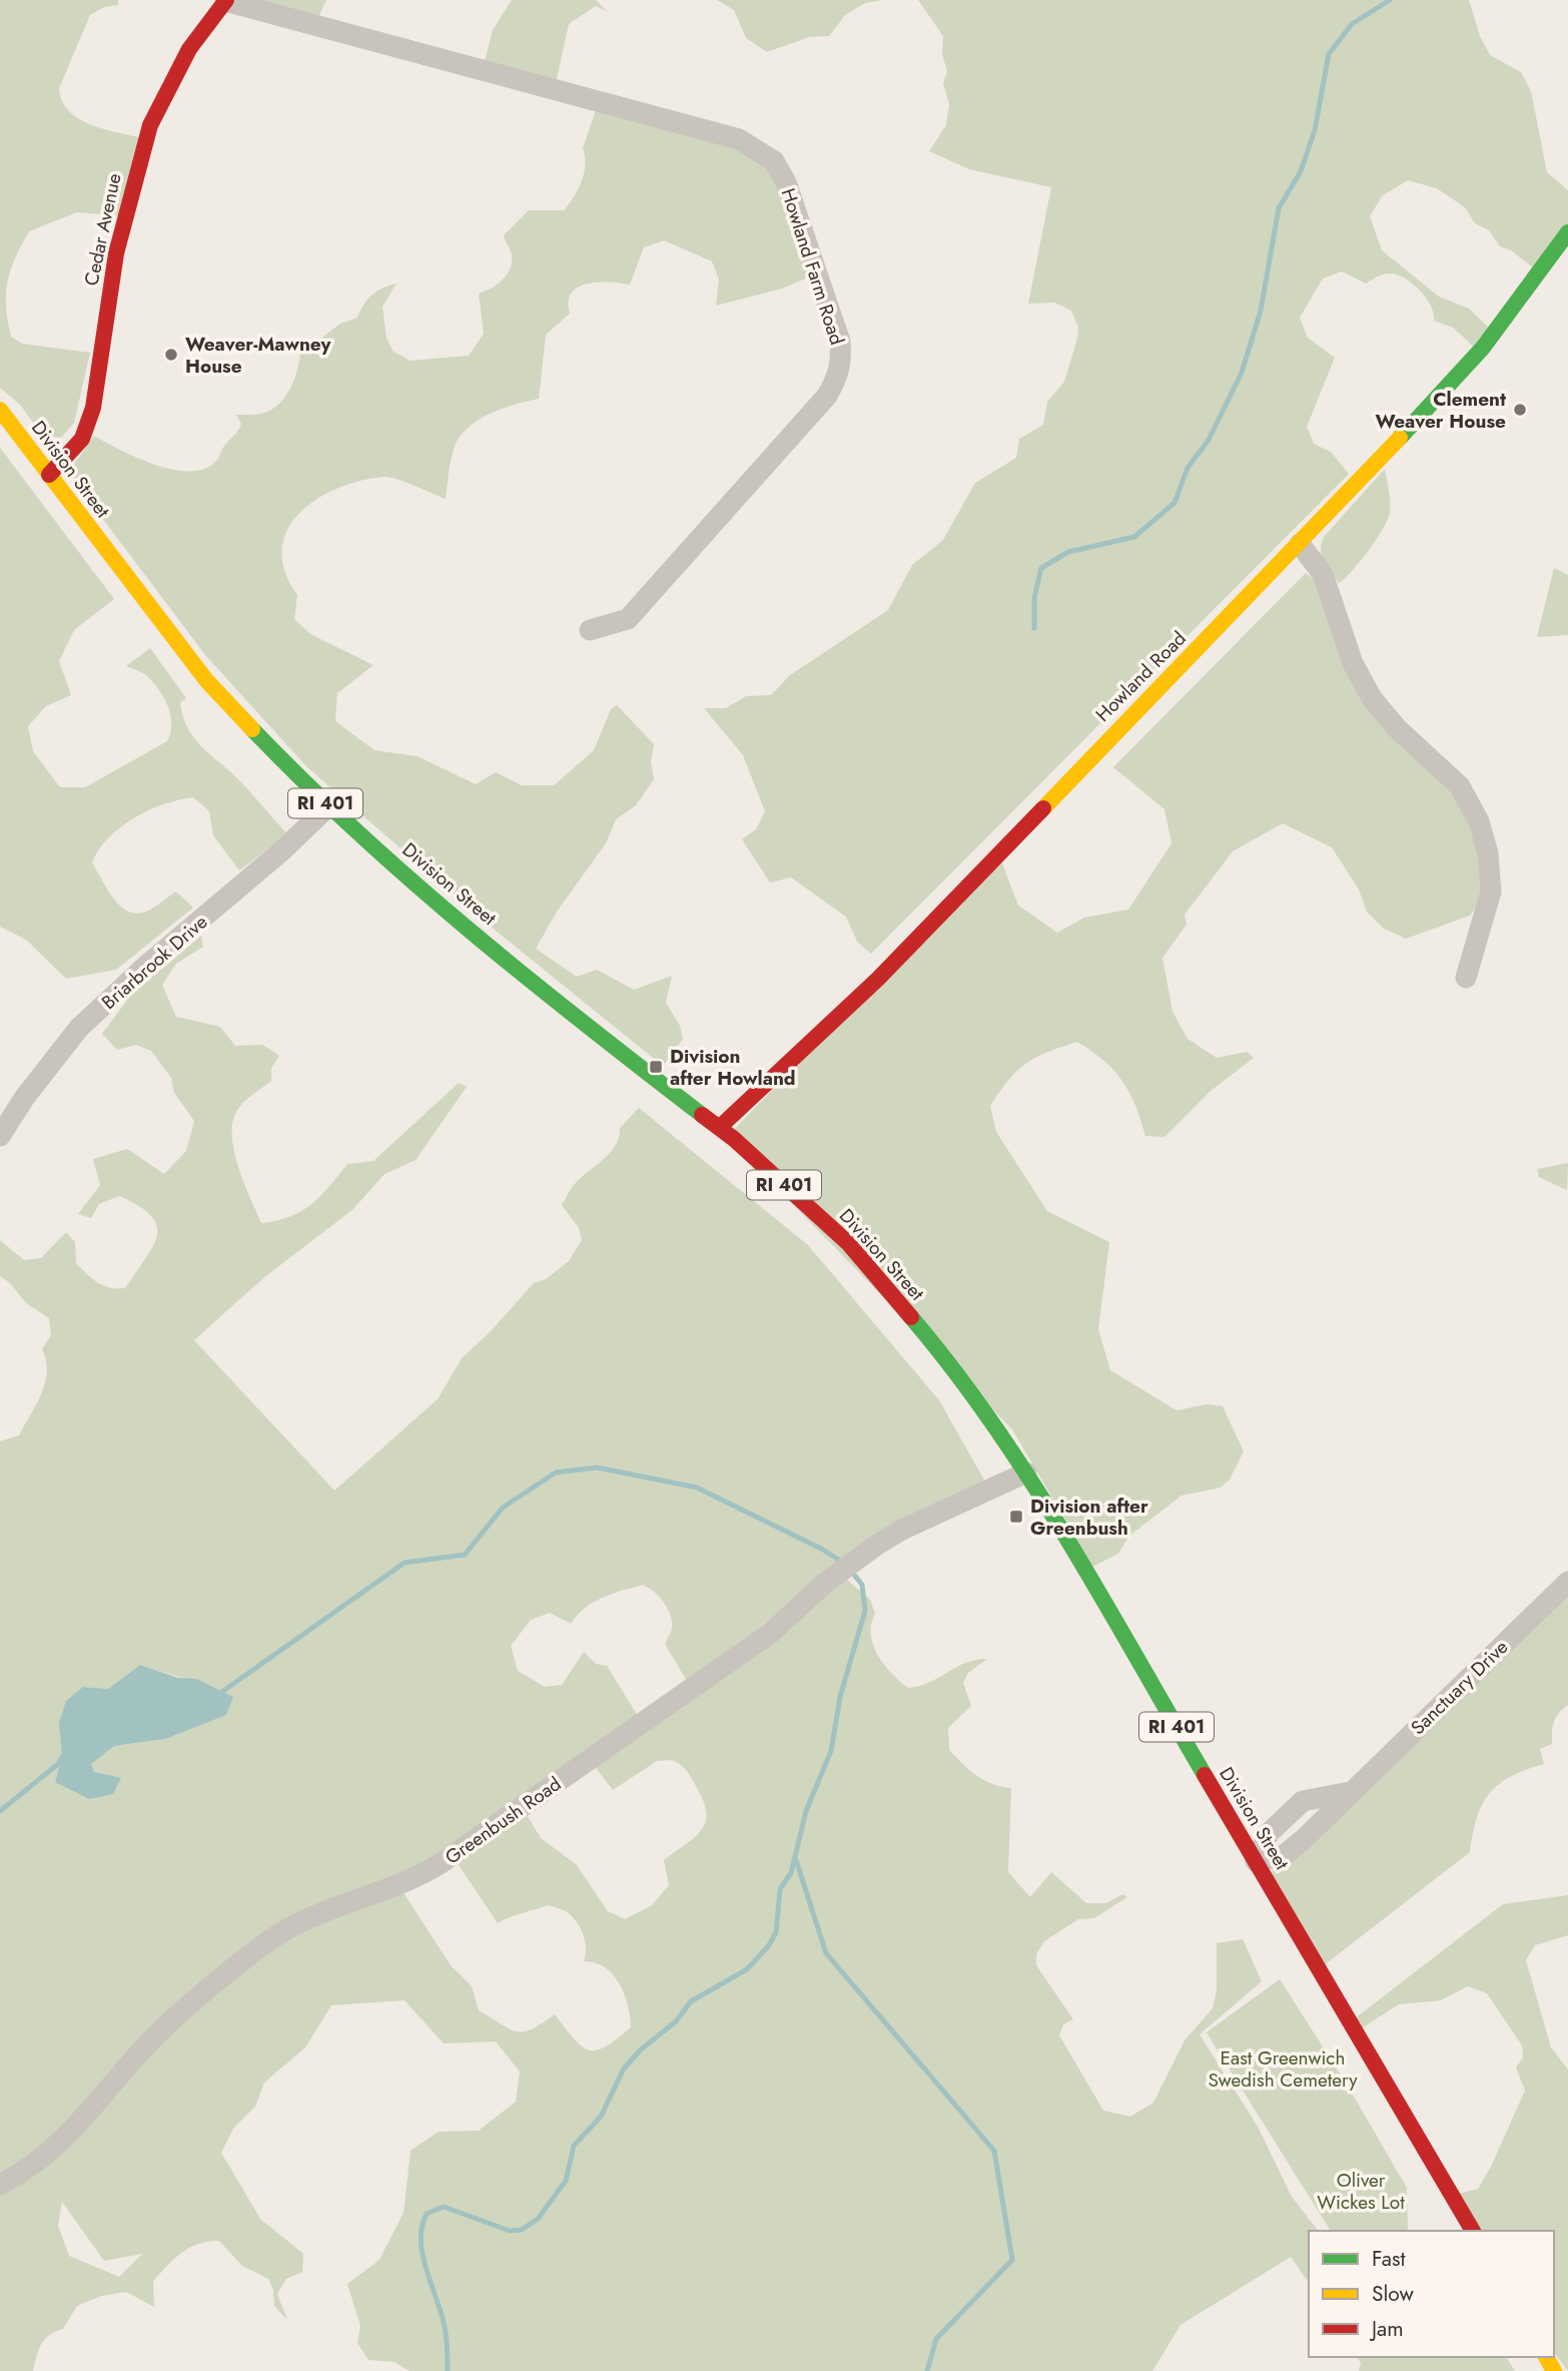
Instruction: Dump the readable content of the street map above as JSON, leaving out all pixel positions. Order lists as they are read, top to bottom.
{
  "streets": {
    "main road": [
      "Cedar Avenue",
      "Division Street",
      "Howland Road",
      "RI 401"
    ],
    "street": [
      "Howland Farm Road",
      "Briarbrook Drive",
      "Sanctuary Drive",
      "Greenbush Road"
    ]
  },
  "crossings": [
    ["Cedar Avenue", "Howland Farm Road"],
    ["Cedar Avenue", "Division Street"],
    ["Division Street", "Howland Road"],
    ["Division Street", "Briarbrook Drive"],
    ["Division Street", "Sanctuary Drive"],
    ["Division Street", "Greenbush Road"]
  ],
  "parks": ["East Greenwich Swedish Cemetery", "Oliver Wickes Lot"],
  "places": {
    "other": ["Weaver-Mawney House", "Clement Weaver House"],
    "transit": ["Division after Howland", "Division after Greenbush"]
  },
  "legend": ["Fast", "Slow", "Jam"]
}
